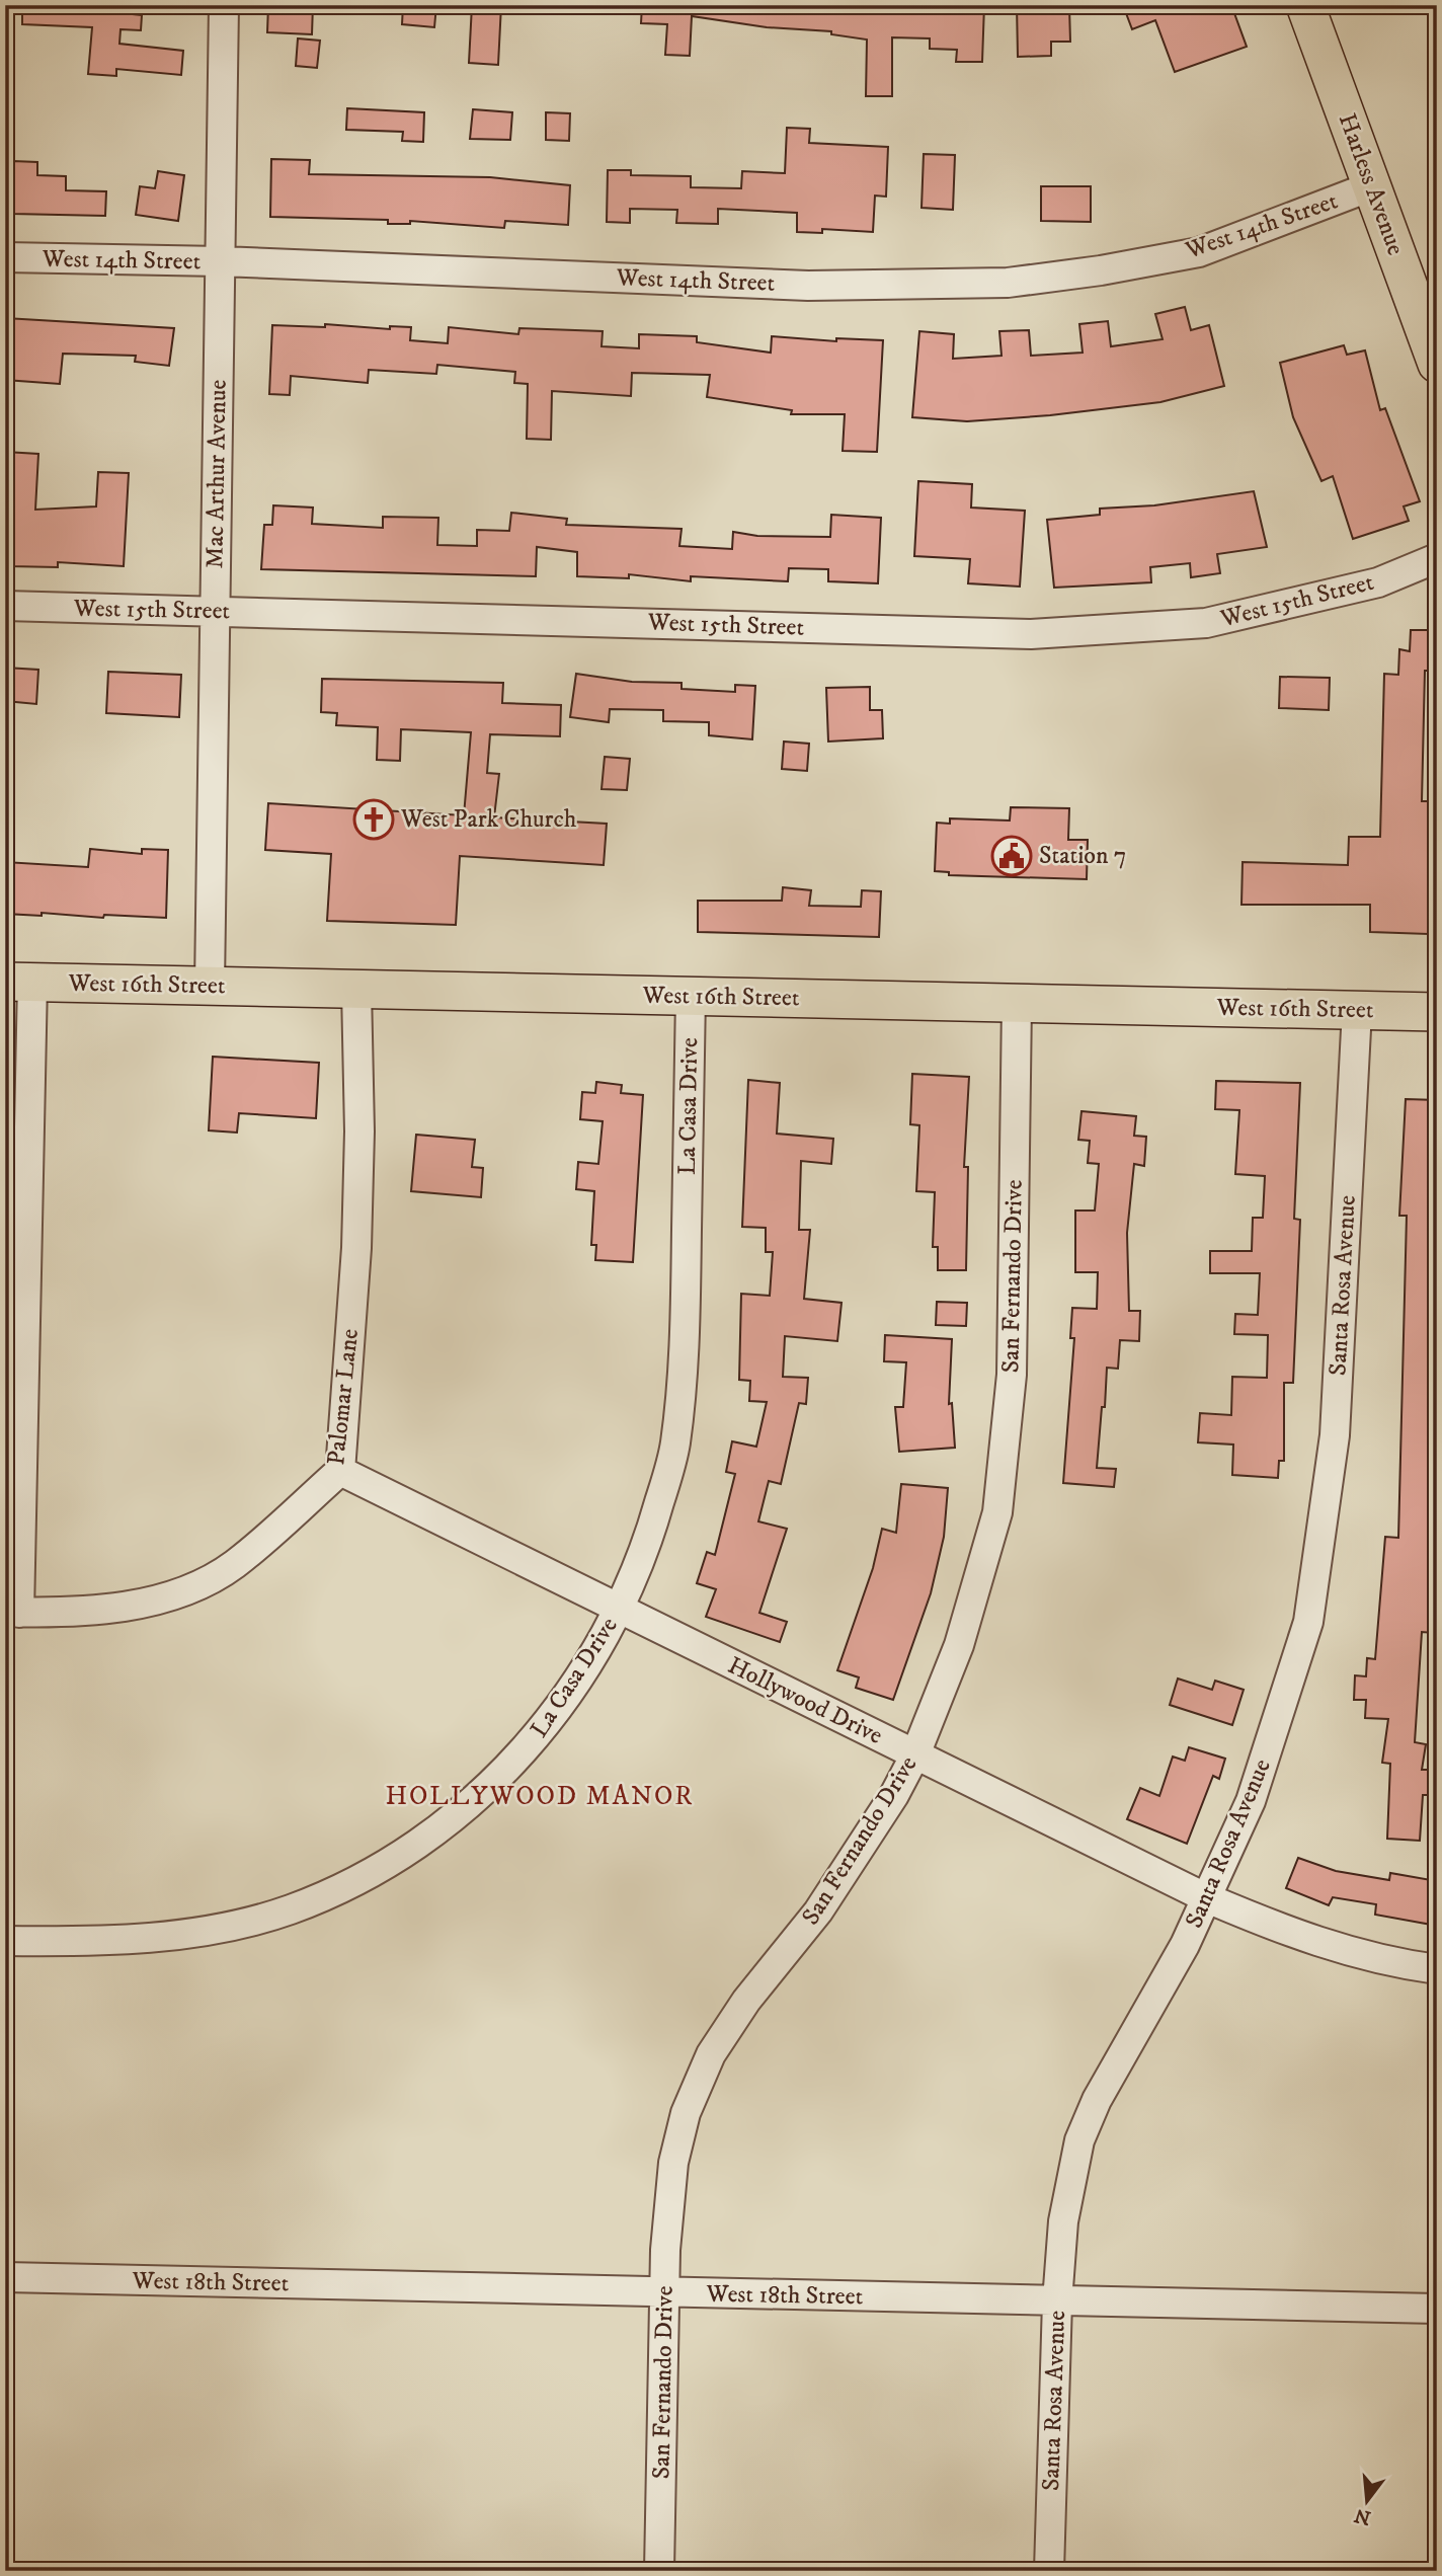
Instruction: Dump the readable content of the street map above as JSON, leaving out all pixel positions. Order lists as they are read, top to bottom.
{
  "streets": {
    "main road": ["Harless Avenue", "West 16th Street"],
    "street": [
      "West 14th Street",
      "Mac Arthur Avenue",
      "West 15th Street",
      "La Casa Drive",
      "San Fernando Drive",
      "Santa Rosa Avenue",
      "Palomar Lane",
      "Hollywood Drive",
      "West 18th Street"
    ]
  },
  "crossings": [
    ["Harless Avenue", "West 14th Street"],
    ["West 14th Street", "Mac Arthur Avenue"],
    ["Mac Arthur Avenue", "West 15th Street"],
    ["Mac Arthur Avenue", "West 16th Street"],
    ["West 16th Street", "La Casa Drive"],
    ["West 16th Street", "San Fernando Drive"],
    ["West 16th Street", "Santa Rosa Avenue"],
    ["West 16th Street", "Palomar Lane"],
    ["La Casa Drive", "Hollywood Drive"],
    ["San Fernando Drive", "Hollywood Drive"],
    ["San Fernando Drive", "West 18th Street"],
    ["Santa Rosa Avenue", "Hollywood Drive"],
    ["Santa Rosa Avenue", "West 18th Street"],
    ["Palomar Lane", "Hollywood Drive"]
  ],
  "districts": ["HOLLYWOOD MANOR"],
  "places": {
    "church": ["West Park Church"],
    "public building": ["Station 7"]
  },
  "north": "bottom"
}
